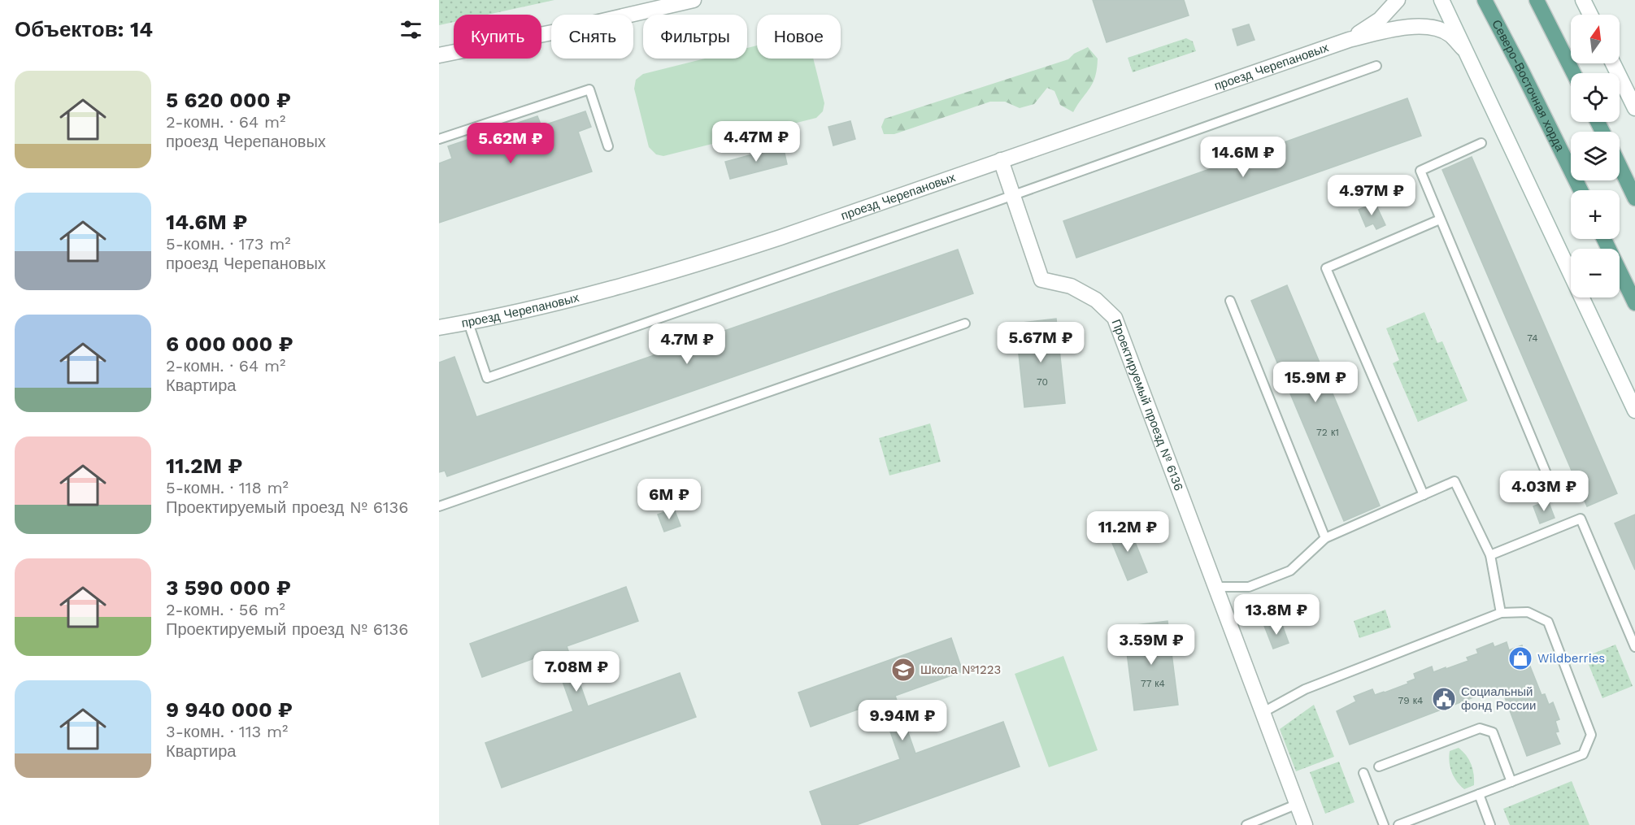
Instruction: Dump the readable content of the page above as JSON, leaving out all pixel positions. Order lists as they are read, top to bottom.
{
  "streets": {
    "main road": ["Северо-Восточная хорда"],
    "street": ["проезд Черепановых", "Проектируемый проезд № 6136"]
  },
  "crossings": [
    ["проезд Черепановых", "Проектируемый проезд № 6136"]
  ],
  "places": {
    "shop": ["Wildberries"],
    "school or university": ["Школа №1223"],
    "public building": ["Социальный фонд России"]
  },
  "house_numbers": [
    "74",
    "70",
    "72 к1",
    "77 к4",
    "79 к4"
  ],
  "north": "top",
  "page": {
    "heading": "Объектов: 14",
    "map_buttons": ["+", "−"],
    "chip": [
      "Купить",
      "Снять",
      "Фильтры",
      "Новое"
    ],
    "list": [
      {
        "name": "5 620 000 ₽",
        "note": "2-комн. · 64 m² · проезд Черепановых"
      },
      {
        "name": "14.6M ₽",
        "note": "5-комн. · 173 m² · проезд Черепановых"
      },
      {
        "name": "6 000 000 ₽",
        "note": "2-комн. · 64 m² · Квартира"
      },
      {
        "name": "11.2M ₽",
        "note": "5-комн. · 118 m² · Проектируемый проезд № 6136"
      },
      {
        "name": "3 590 000 ₽",
        "note": "2-комн. · 56 m² · Проектируемый проезд № 6136"
      },
      {
        "name": "9 940 000 ₽",
        "note": "3-комн. · 113 m² · Квартира"
      }
    ],
    "price": [
      "4.47M ₽",
      "5.62M ₽",
      "14.6M ₽",
      "4.97M ₽",
      "5.67M ₽",
      "4.7M ₽",
      "15.9M ₽",
      "4.03M ₽",
      "6M ₽",
      "11.2M ₽",
      "13.8M ₽",
      "3.59M ₽",
      "7.08M ₽",
      "9.94M ₽"
    ]
  }
}
